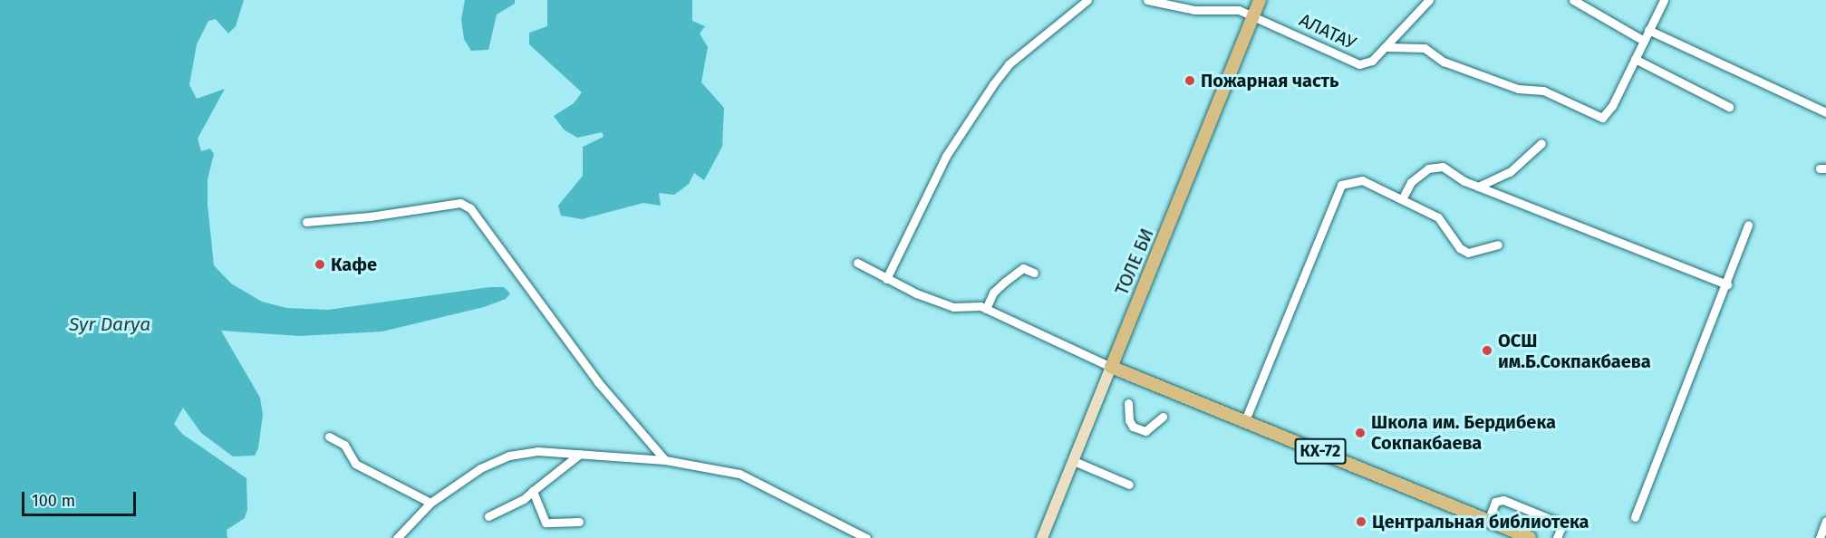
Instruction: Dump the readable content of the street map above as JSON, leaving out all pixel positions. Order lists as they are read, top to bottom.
{
  "streets": {
    "main road": ["ТОЛЕ БИ", "КХ-72"],
    "street": ["АЛАТАУ"]
  },
  "crossings": [
    ["АЛАТАУ", "ТОЛЕ БИ"],
    ["ТОЛЕ БИ", "КХ-72"]
  ],
  "water": ["Syr Darya"],
  "places": [
    "Пожарная часть",
    "Кафе",
    "ОСШ им.Б.Сокпакбаева",
    "Школа им. Бердибека Сокпакбаева",
    "Центральная библиотека"
  ],
  "scale_bar": "100 m"
}
